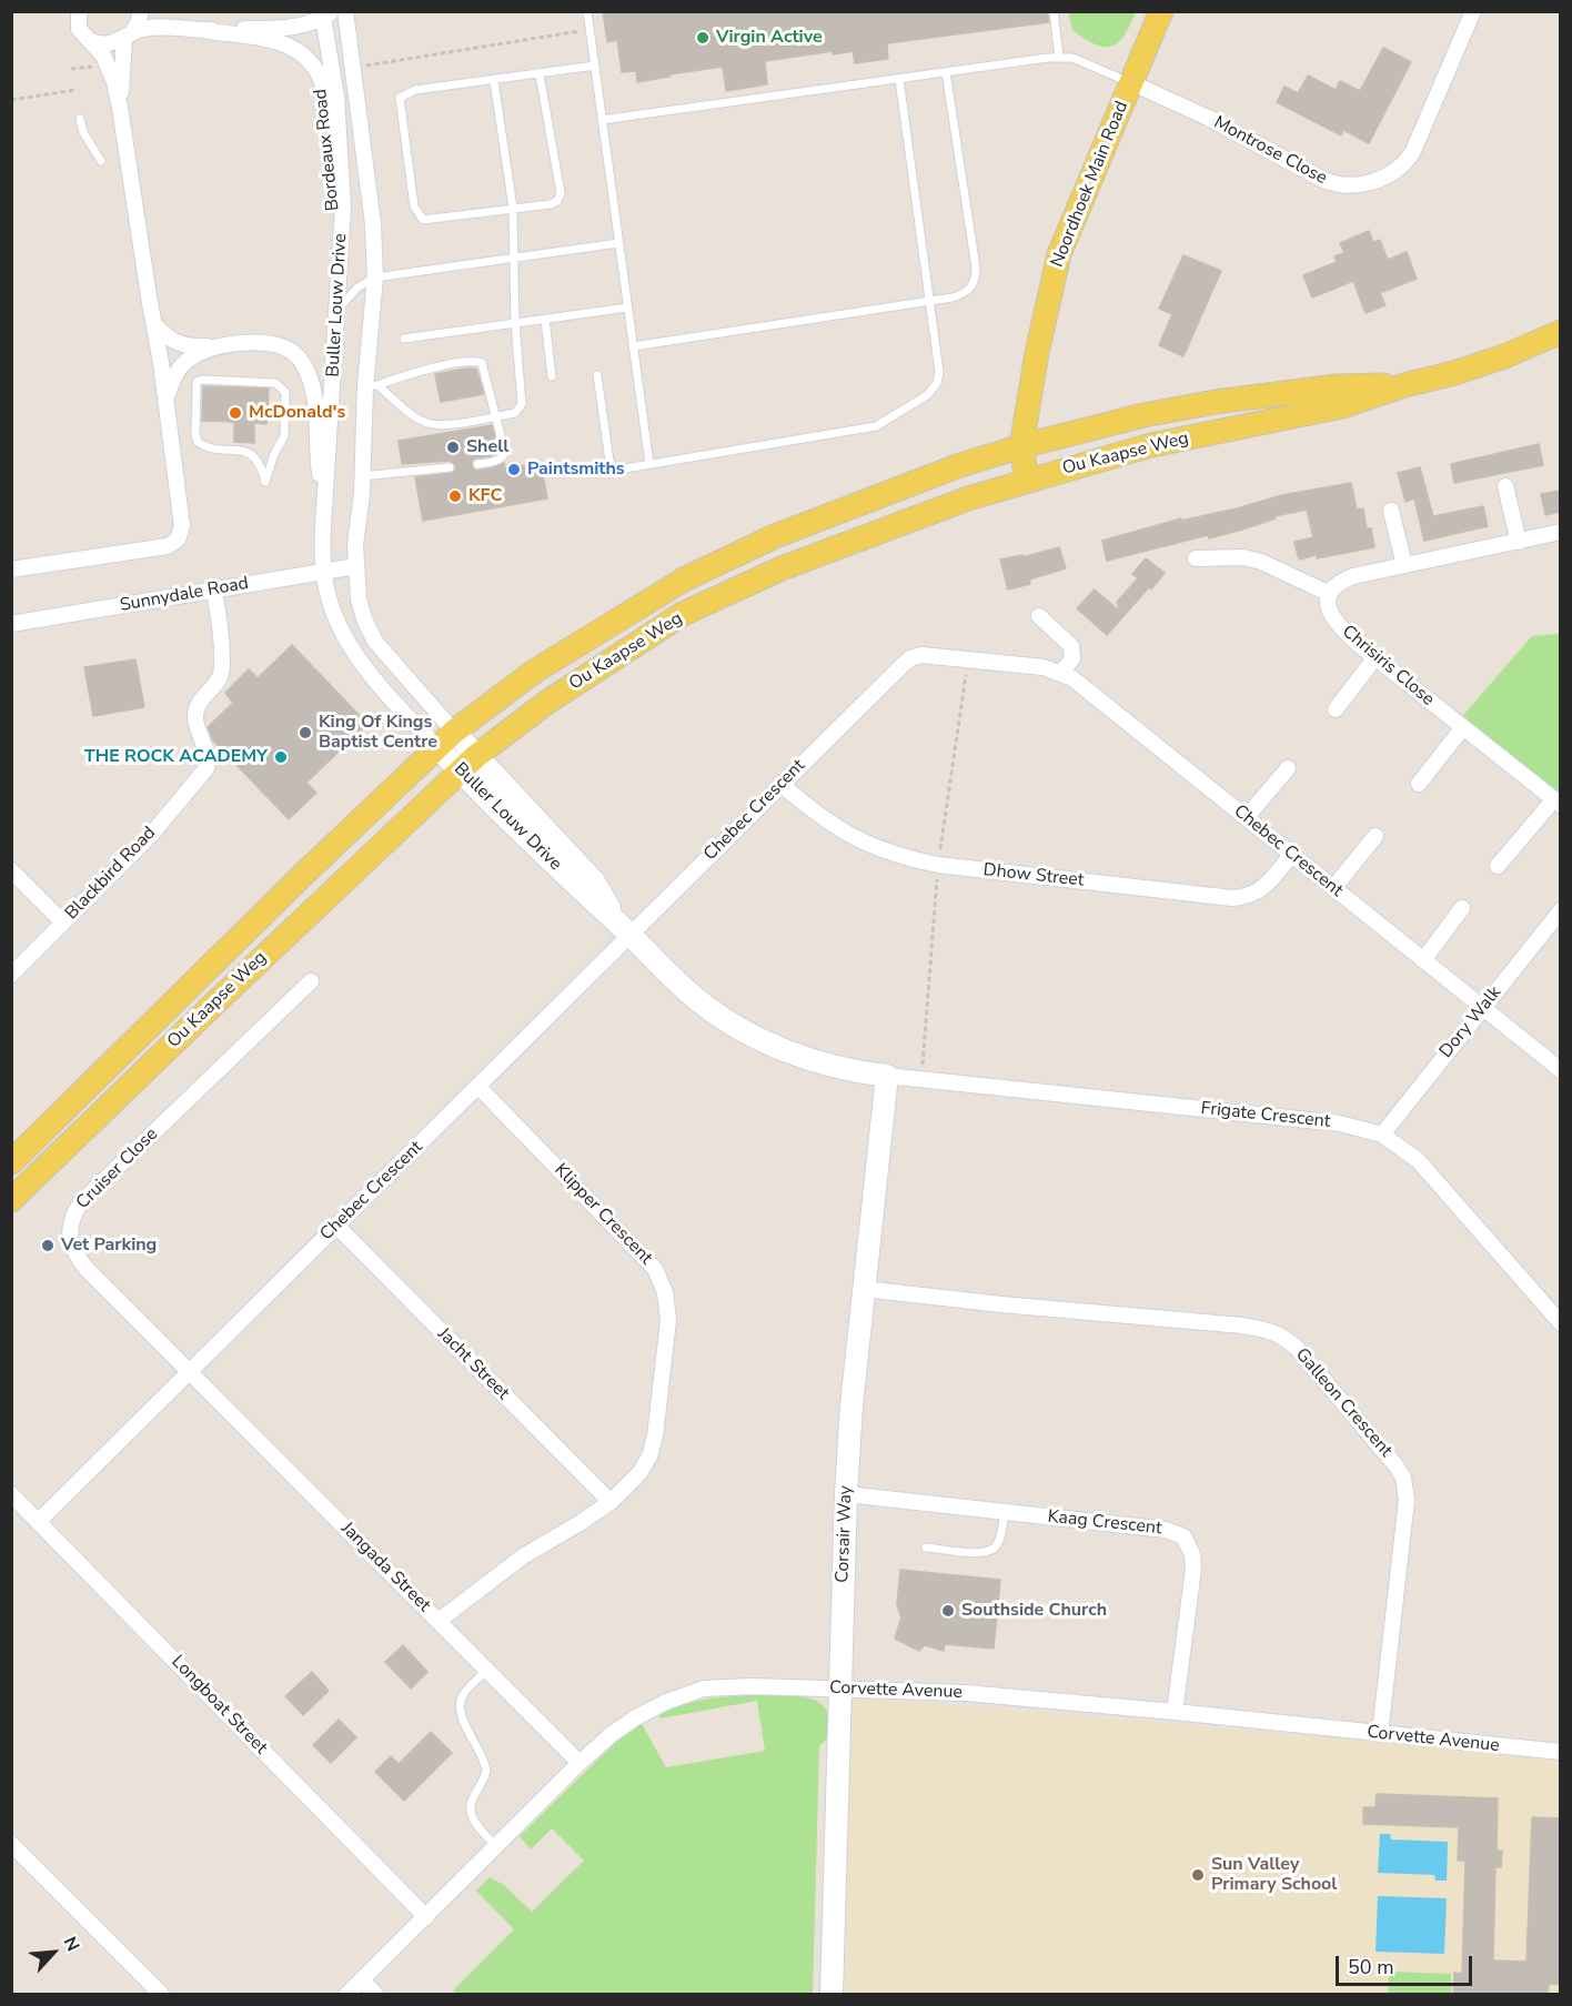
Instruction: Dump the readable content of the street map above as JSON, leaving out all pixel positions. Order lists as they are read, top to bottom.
{
  "streets": {
    "main road": ["Noordhoek Main Road", "Ou Kaapse Weg"],
    "street": [
      "Bordeaux Road",
      "Montrose Close",
      "Buller Louw Drive",
      "Sunnydale Road",
      "Chrisiris Close",
      "Chebec Crescent",
      "Blackbird Road",
      "Dhow Street",
      "Dory Walk",
      "Frigate Crescent",
      "Cruiser Close",
      "Klipper Crescent",
      "Jacht Street",
      "Galleon Crescent",
      "Kaag Crescent",
      "Corsair Way",
      "Jangada Street",
      "Corvette Avenue",
      "Longboat Street"
    ]
  },
  "crossings": [
    ["Bordeaux Road", "Buller Louw Drive"],
    ["Montrose Close", "Noordhoek Main Road"],
    ["Noordhoek Main Road", "Ou Kaapse Weg"],
    ["Buller Louw Drive", "Ou Kaapse Weg"],
    ["Buller Louw Drive", "Sunnydale Road"],
    ["Buller Louw Drive", "Chebec Crescent"],
    ["Buller Louw Drive", "Frigate Crescent"],
    ["Buller Louw Drive", "Corsair Way"],
    ["Sunnydale Road", "Blackbird Road"],
    ["Chebec Crescent", "Dhow Street"],
    ["Chebec Crescent", "Dory Walk"],
    ["Chebec Crescent", "Cruiser Close"],
    ["Chebec Crescent", "Klipper Crescent"],
    ["Chebec Crescent", "Jacht Street"],
    ["Chebec Crescent", "Jangada Street"],
    ["Chebec Crescent", "Longboat Street"],
    ["Dory Walk", "Frigate Crescent"],
    ["Frigate Crescent", "Corsair Way"],
    ["Cruiser Close", "Jangada Street"],
    ["Klipper Crescent", "Jacht Street"],
    ["Klipper Crescent", "Jangada Street"],
    ["Galleon Crescent", "Corsair Way"],
    ["Galleon Crescent", "Corvette Avenue"],
    ["Kaag Crescent", "Corsair Way"],
    ["Kaag Crescent", "Corvette Avenue"],
    ["Corsair Way", "Corvette Avenue"],
    ["Jangada Street", "Corvette Avenue"],
    ["Corvette Avenue", "Longboat Street"]
  ],
  "places": [
    "Virgin Active",
    "McDonald's",
    "Shell",
    "Paintsmiths",
    "KFC",
    "King Of Kings Baptist Centre",
    "THE ROCK ACADEMY",
    "Vet Parking",
    "Southside Church",
    "Sun Valley Primary School"
  ],
  "scale_bar": "50 m",
  "north": "top right"
}
